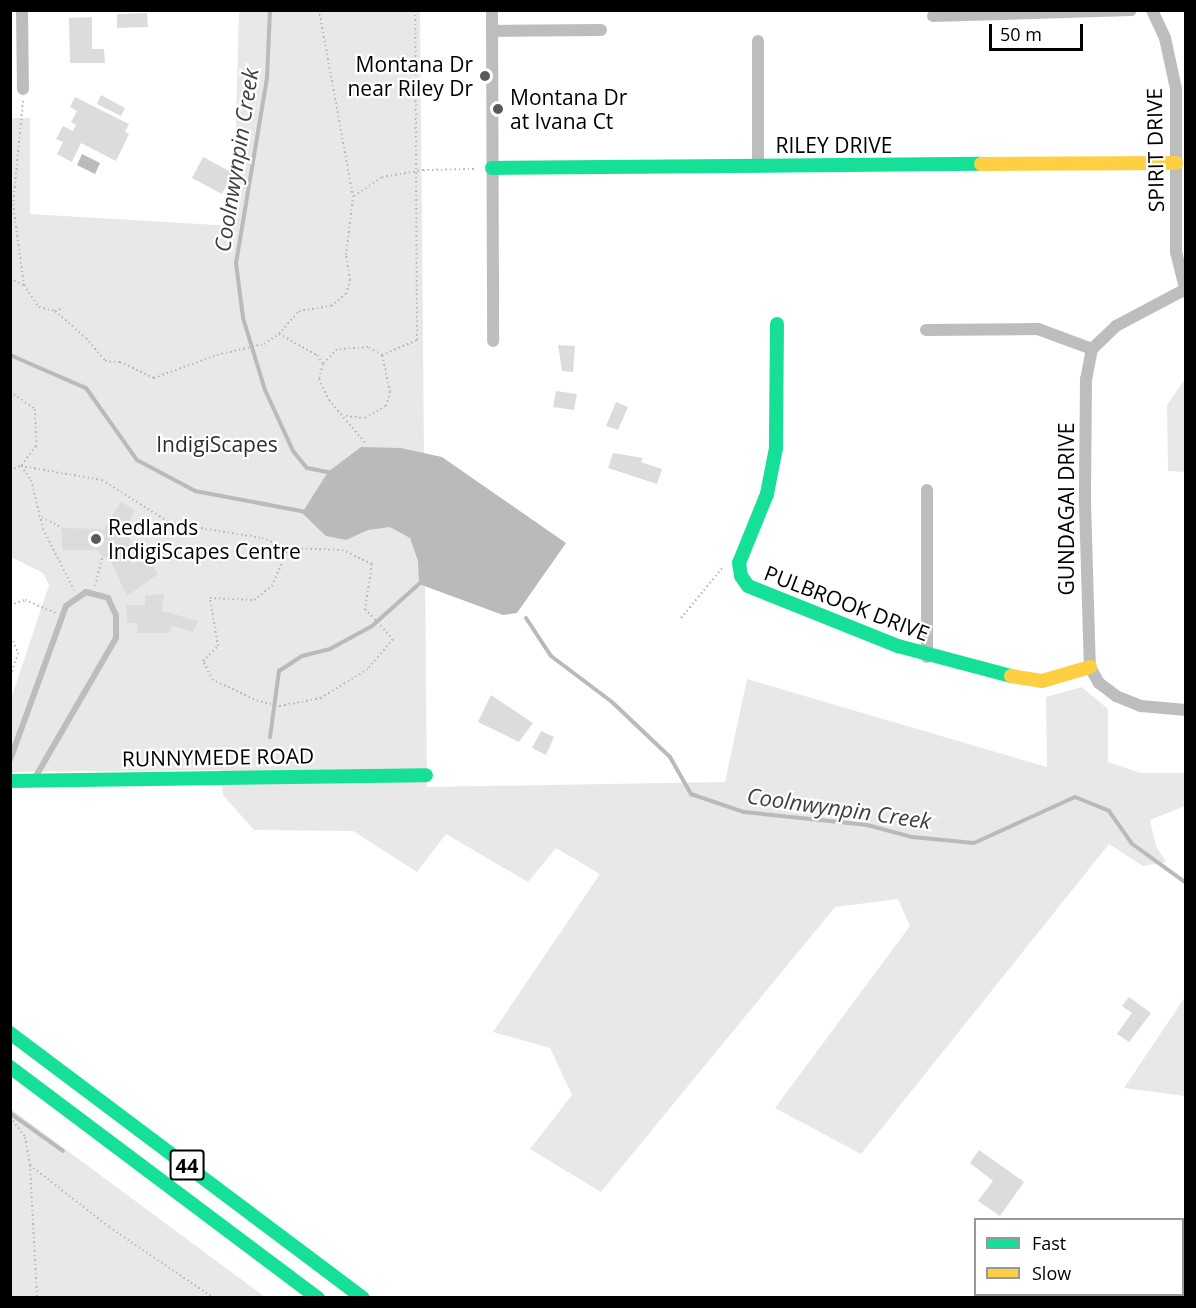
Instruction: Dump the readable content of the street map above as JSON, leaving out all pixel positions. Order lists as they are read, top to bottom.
{
  "streets": {
    "street": [
      "RILEY DRIVE",
      "SPIRIT DRIVE",
      "GUNDAGAI DRIVE",
      "PULBROOK DRIVE",
      "RUNNYMEDE ROAD",
      "44"
    ]
  },
  "crossings": [
    ["RILEY DRIVE", "SPIRIT DRIVE"],
    ["GUNDAGAI DRIVE", "PULBROOK DRIVE"]
  ],
  "water": ["Coolnwynpin Creek"],
  "parks": ["IndigiScapes"],
  "places": ["Montana Dr near Riley Dr", "Montana Dr at Ivana Ct", "Redlands IndigiScapes Centre"],
  "legend": ["Fast", "Slow"],
  "scale_bar": "50 m"
}
